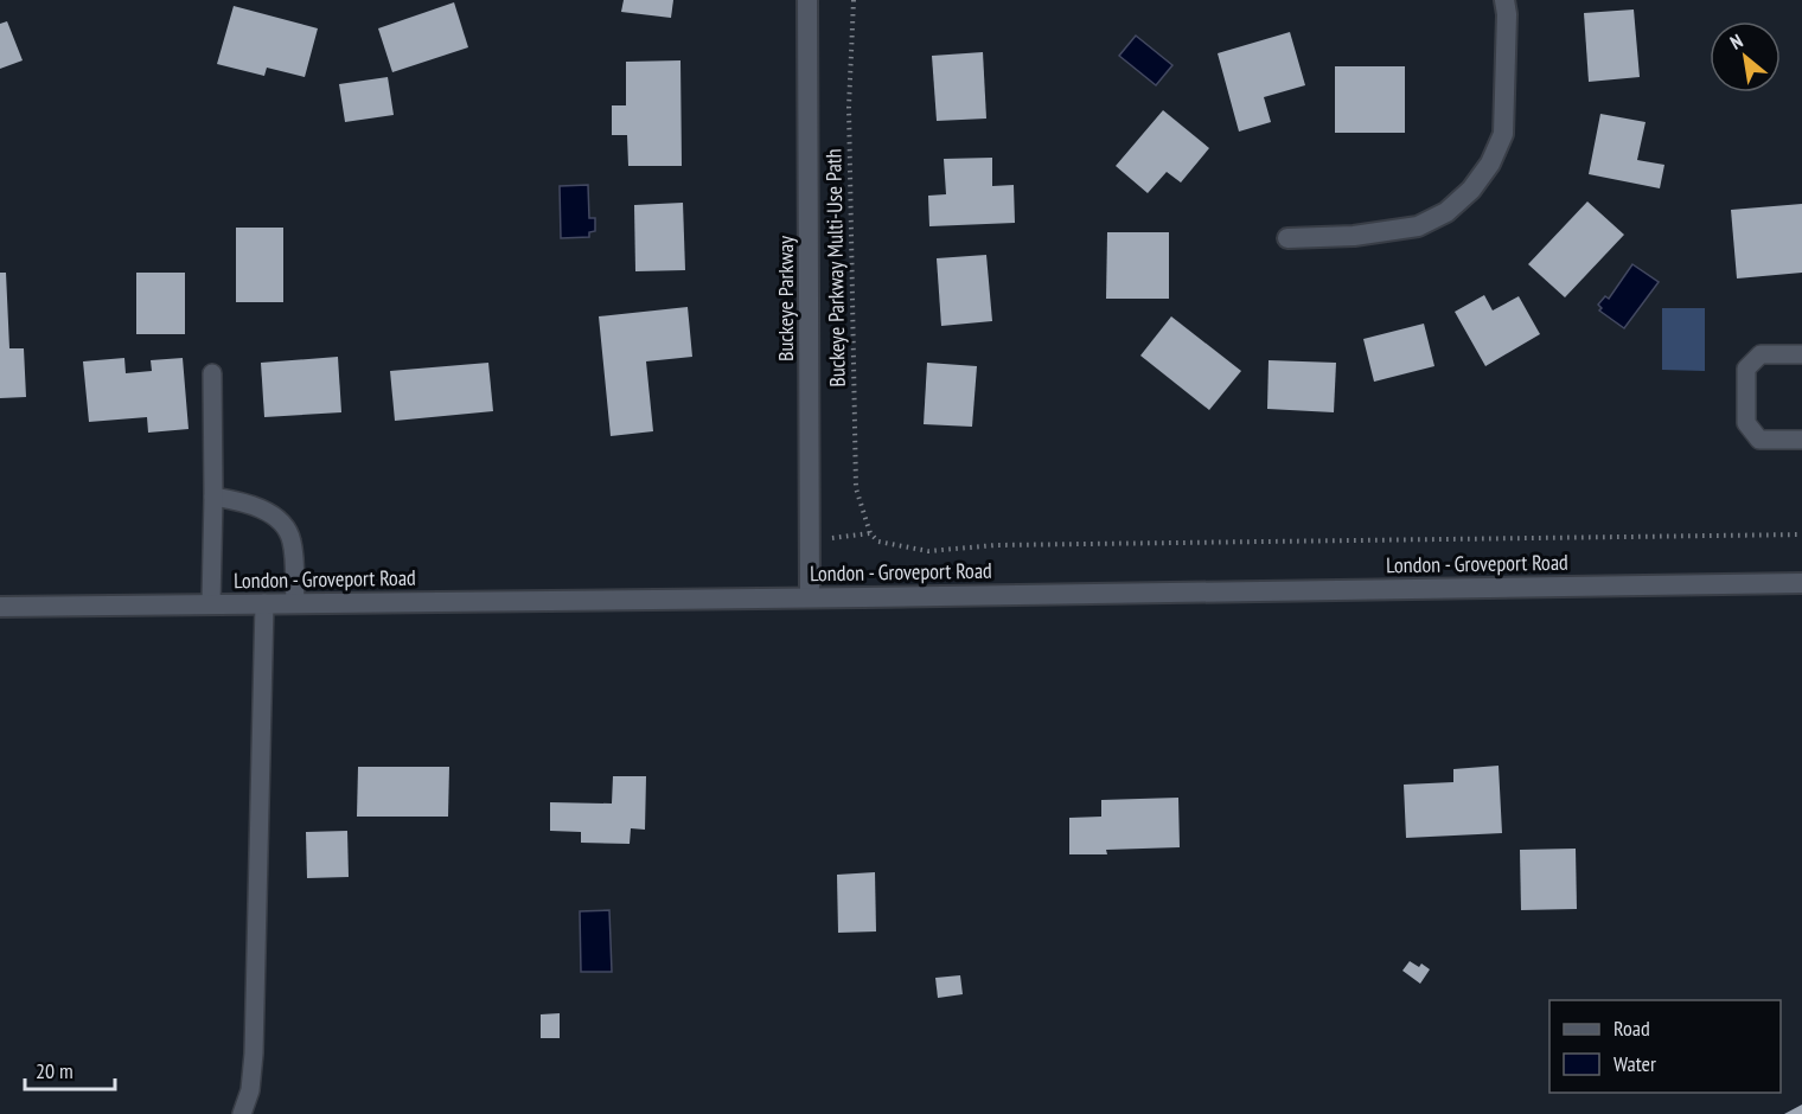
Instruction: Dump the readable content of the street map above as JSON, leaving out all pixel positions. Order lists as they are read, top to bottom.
{
  "streets": {
    "main road": ["Buckeye Parkway", "London - Groveport Road"],
    "path": ["Buckeye Parkway Multi-Use Path"]
  },
  "crossings": [
    ["Buckeye Parkway", "London - Groveport Road"]
  ],
  "legend": ["Road", "Water"],
  "scale_bar": "20 m",
  "north": "top left"
}
